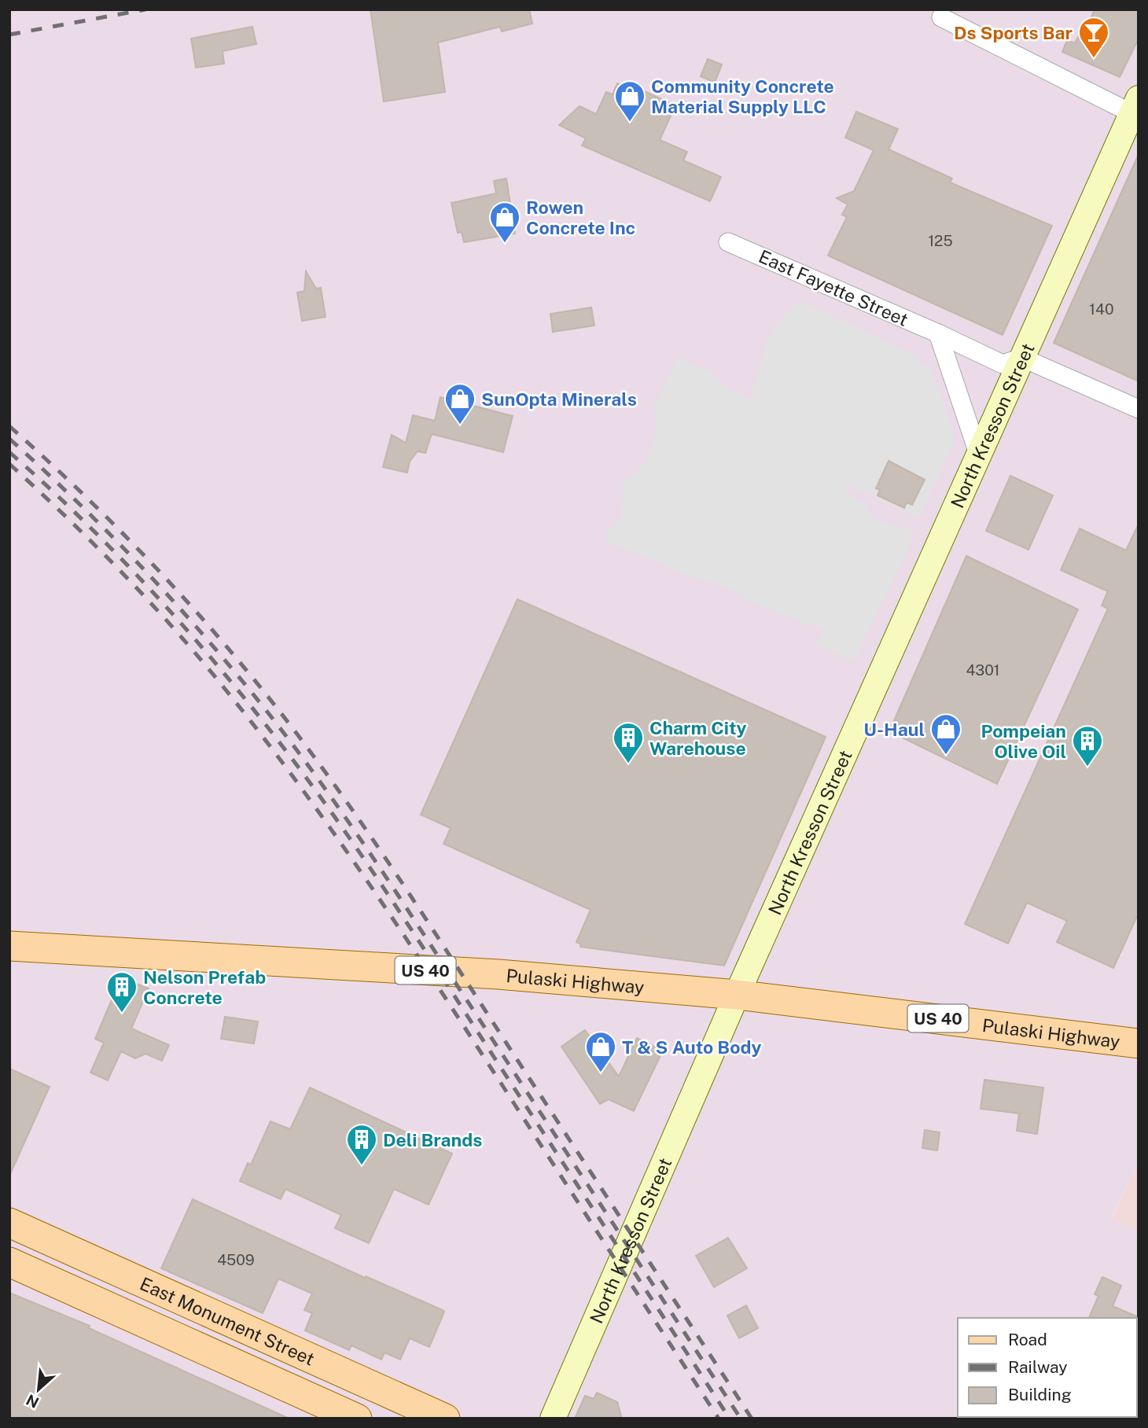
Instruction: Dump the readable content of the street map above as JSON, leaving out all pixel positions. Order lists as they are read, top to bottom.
{
  "streets": {
    "main road": ["US 40", "Pulaski Highway", "East Monument Street"],
    "street": ["East Fayette Street", "North Kresson Street"]
  },
  "crossings": [
    ["East Fayette Street", "North Kresson Street"],
    ["North Kresson Street", "Pulaski Highway"]
  ],
  "places": {
    "bar": ["Ds Sports Bar"],
    "shop": [
      "Community Concrete Material Supply LLC",
      "Rowen Concrete Inc",
      "SunOpta Minerals",
      "U-Haul",
      "T & S Auto Body"
    ],
    "building": [
      "Charm City Warehouse",
      "Pompeian Olive Oil",
      "Nelson Prefab Concrete",
      "Deli Brands"
    ]
  },
  "house_numbers": [
    "125",
    "140",
    "4301",
    "4509"
  ],
  "legend": ["Road", "Railway", "Building"],
  "north": "bottom left"
}
